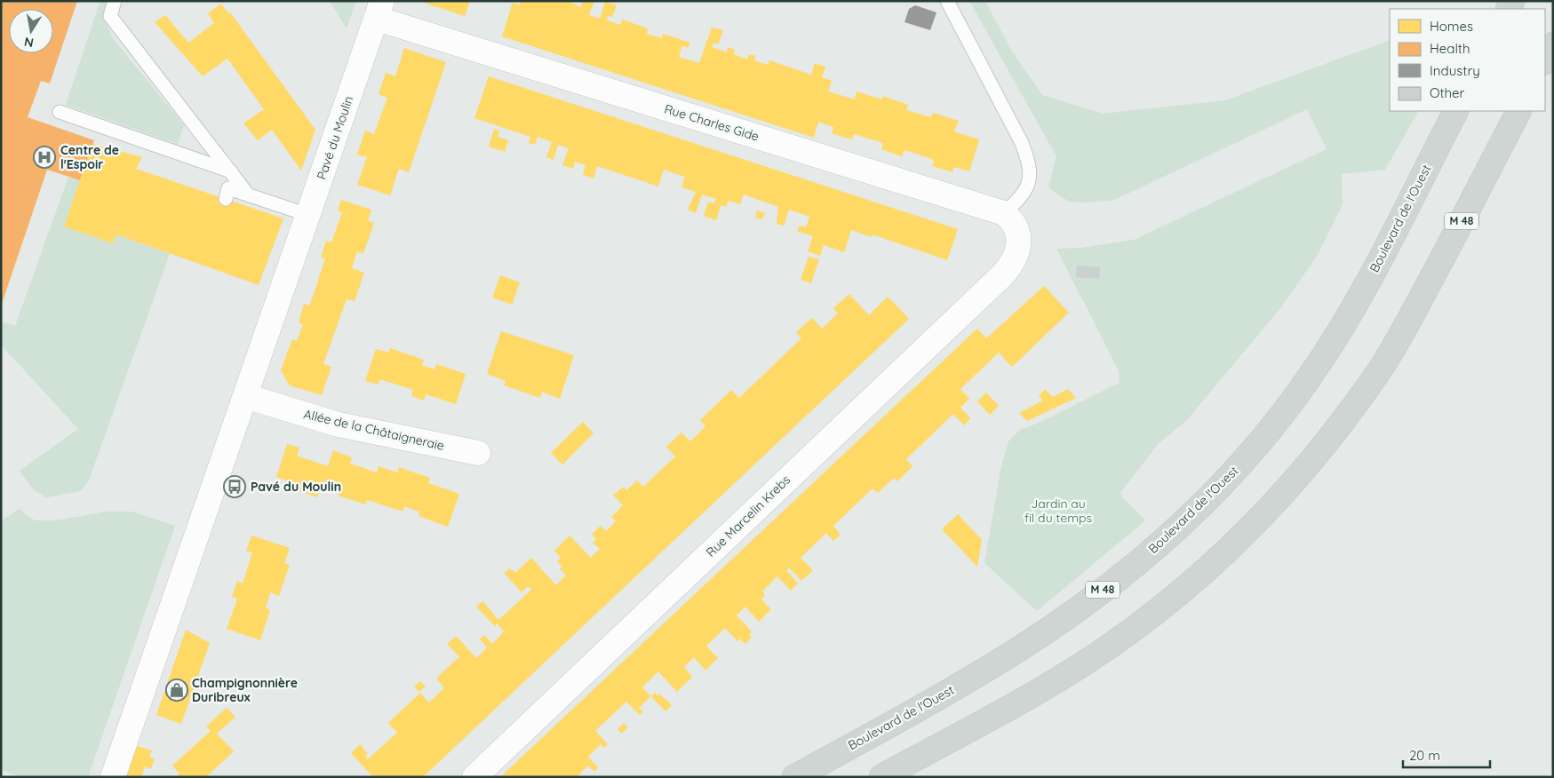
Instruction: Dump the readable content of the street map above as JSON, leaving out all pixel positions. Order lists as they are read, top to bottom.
{
  "streets": {
    "main road": ["Boulevard de l'Ouest", "M 48"],
    "street": [
      "Rue Charles Gide",
      "Pavé du Moulin",
      "Allée de la Châtaigneraie",
      "Rue Marcelin Krebs"
    ]
  },
  "crossings": [
    ["Rue Charles Gide", "Pavé du Moulin"],
    ["Rue Charles Gide", "Rue Marcelin Krebs"],
    ["Pavé du Moulin", "Allée de la Châtaigneraie"]
  ],
  "parks": ["Jardin au fil du temps"],
  "places": {
    "hospital": ["Centre de l'Espoir"],
    "bus stop": ["Pavé du Moulin"],
    "shop": ["Champignonnière Duribreux"]
  },
  "legend": [
    "Homes",
    "Health",
    "Industry",
    "Other"
  ],
  "scale_bar": "20 m",
  "north": "bottom"
}
